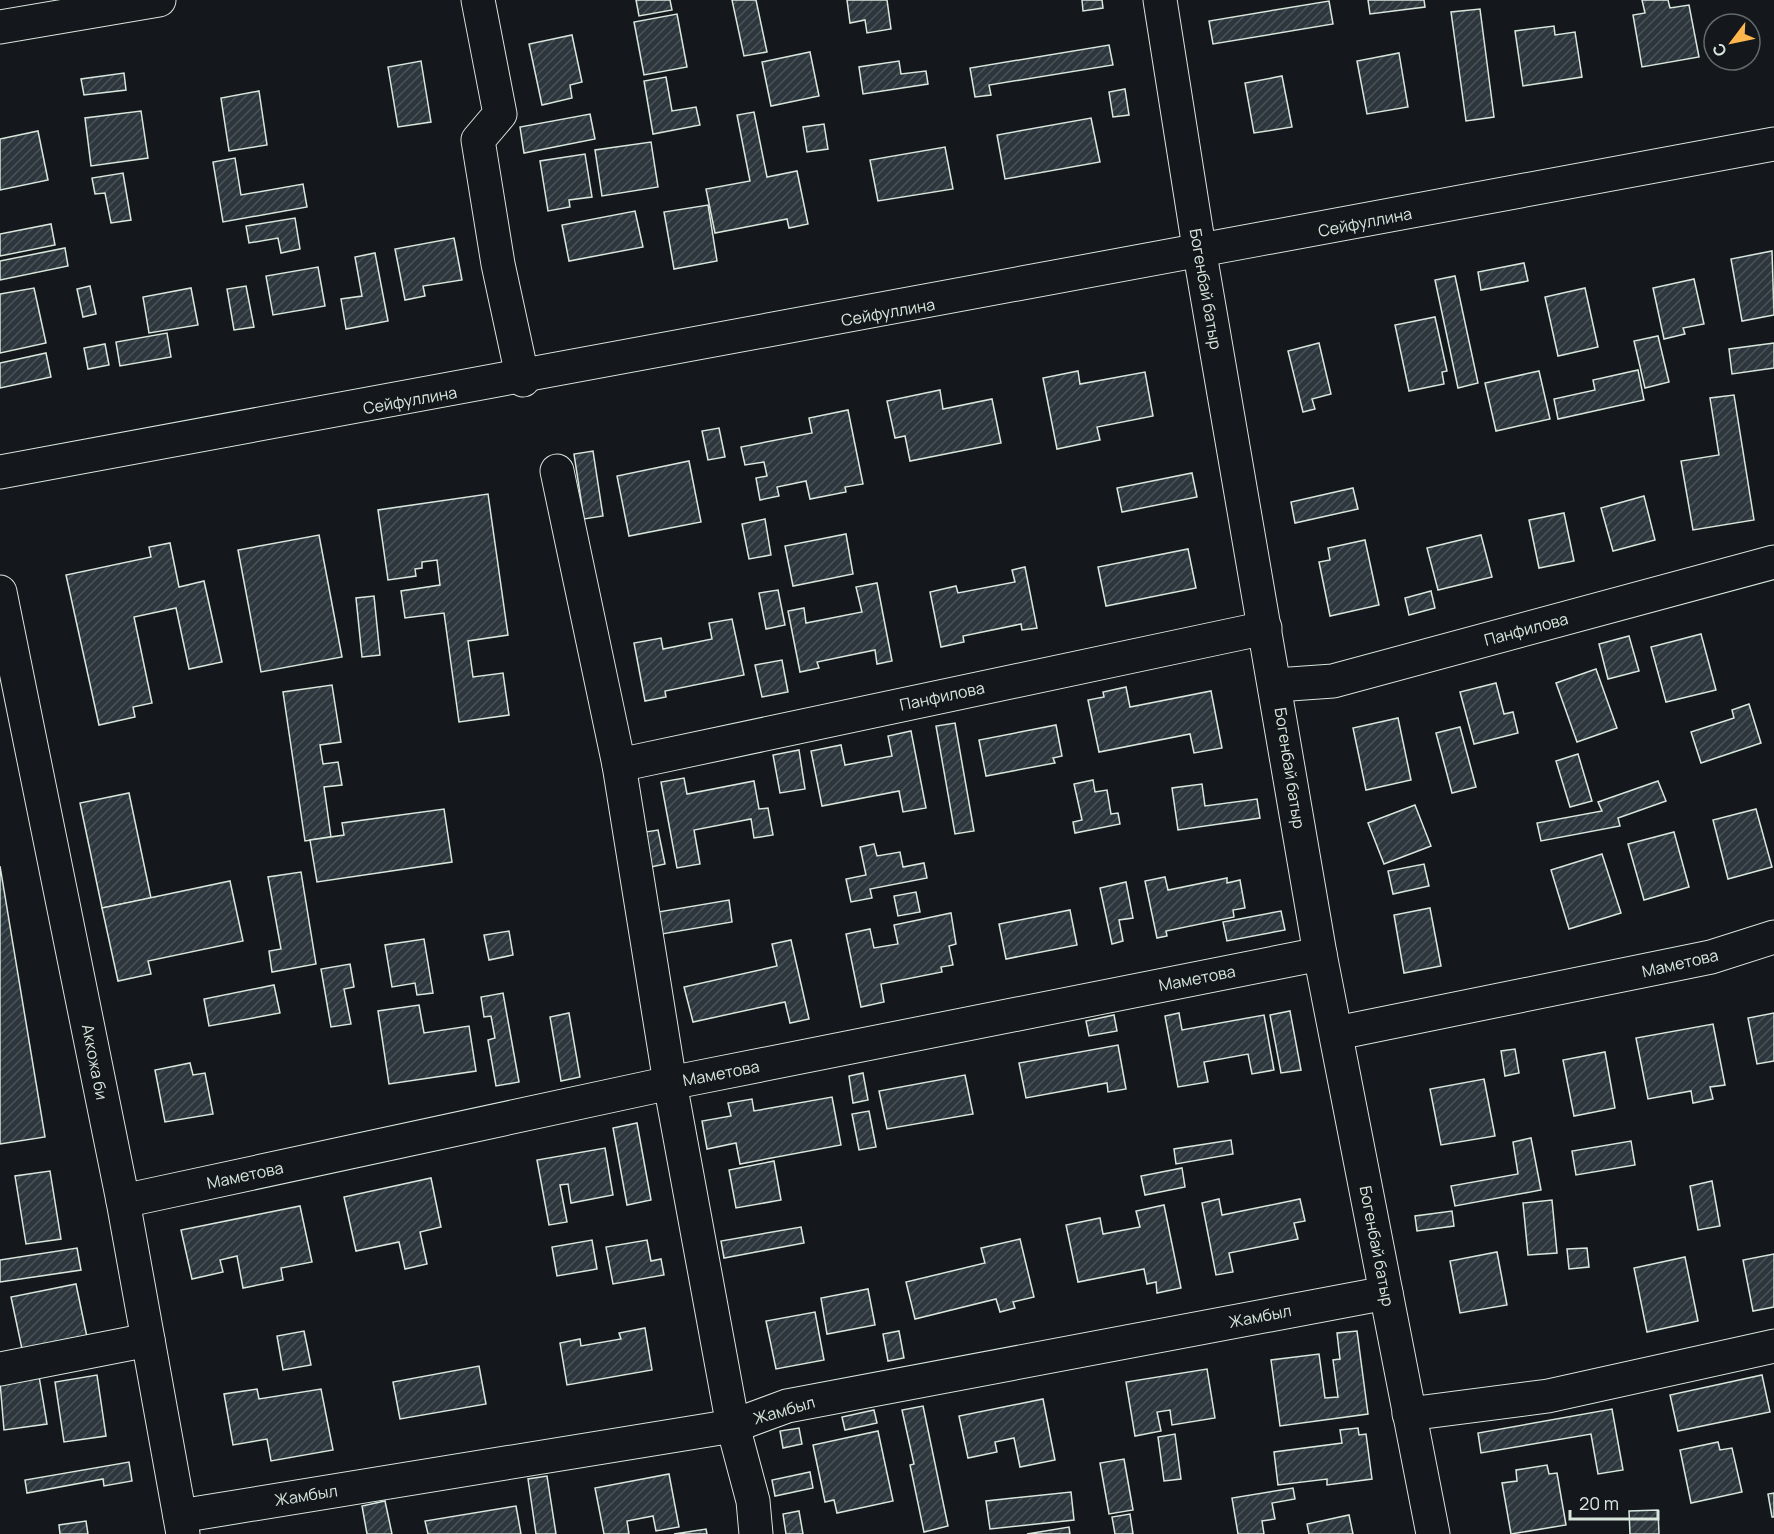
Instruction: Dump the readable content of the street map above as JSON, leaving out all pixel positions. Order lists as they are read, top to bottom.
{
  "streets": {
    "street": [
      "Сейфуллина",
      "Богенбай батыр",
      "Панфилова",
      "Маметова",
      "Аккожа би",
      "Жамбыл"
    ]
  },
  "crossings": [
    ["Сейфуллина", "Богенбай батыр"],
    ["Богенбай батыр", "Панфилова"],
    ["Богенбай батыр", "Маметова"],
    ["Богенбай батыр", "Жамбыл"],
    ["Маметова", "Аккожа би"],
    ["Аккожа би", "Жамбыл"]
  ],
  "scale_bar": "20 m",
  "north": "bottom left"
}
